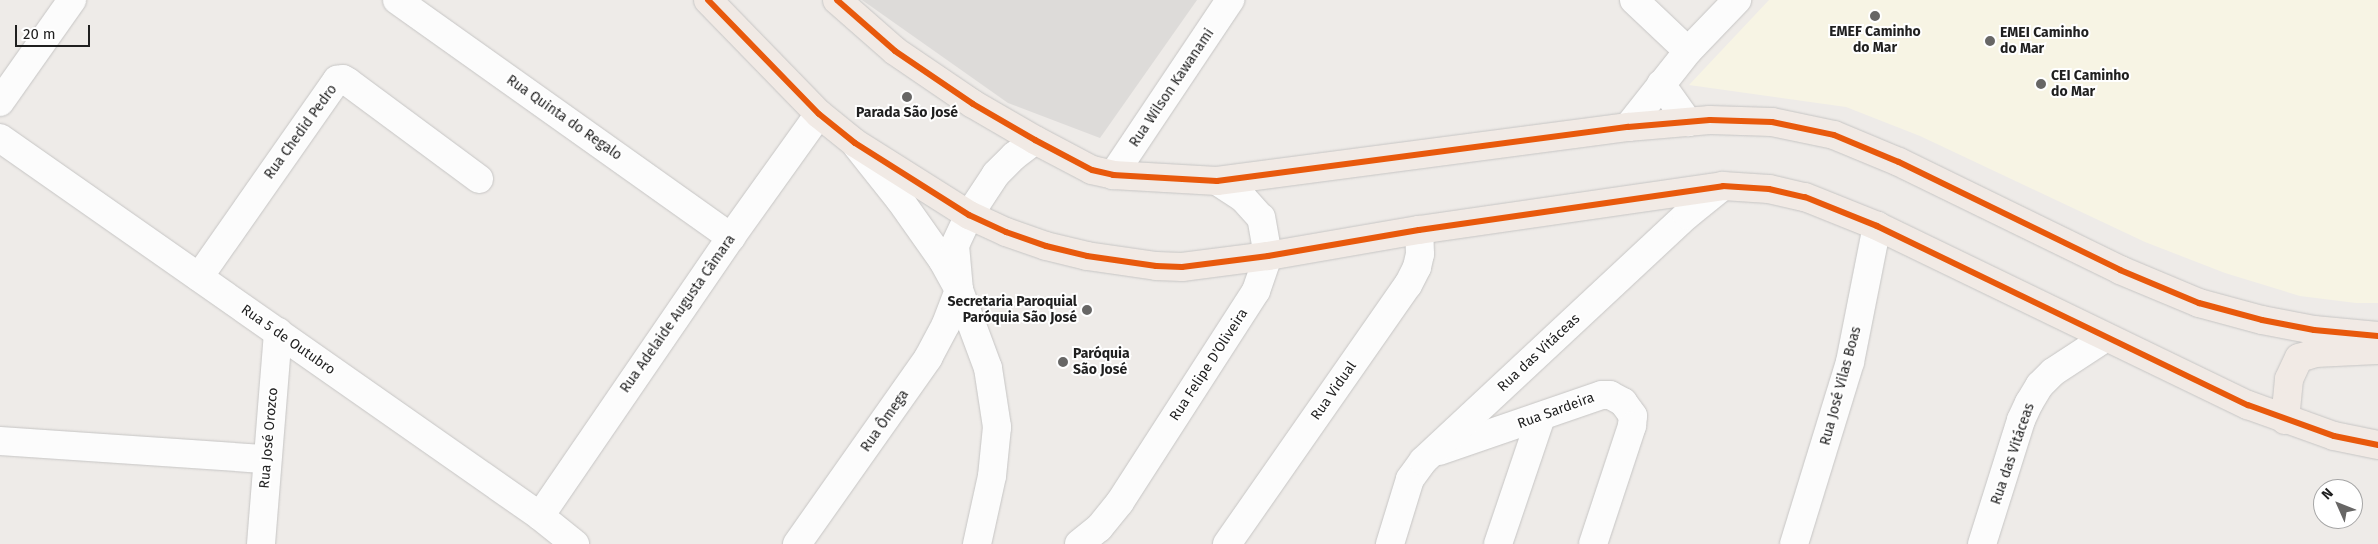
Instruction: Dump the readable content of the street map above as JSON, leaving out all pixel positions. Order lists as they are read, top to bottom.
{
  "streets": {
    "street": [
      "Rua Wilson Kawanami",
      "Rua Quinta do Regalo",
      "Rua Chedid Pedro",
      "Rua Adelaide Augusta Câmara",
      "Rua 5 de Outubro",
      "Rua das Vitáceas",
      "Rua Felipe D'Oliveira",
      "Rua José Vilas Boas",
      "Rua Vidual",
      "Rua Sardeira",
      "Rua Ômega",
      "Rua José Orozco"
    ]
  },
  "crossings": [
    ["Rua Quinta do Regalo", "Rua Adelaide Augusta Câmara"],
    ["Rua Chedid Pedro", "Rua 5 de Outubro"],
    ["Rua Adelaide Augusta Câmara", "Rua 5 de Outubro"],
    ["Rua 5 de Outubro", "Rua José Orozco"],
    ["Rua das Vitáceas", "Rua Sardeira"]
  ],
  "places": [
    "EMEF Caminho do Mar",
    "EMEI Caminho do Mar",
    "CEI Caminho do Mar",
    "Parada São José",
    "Secretaria Paroquial Paróquia São José",
    "Paróquia São José"
  ],
  "scale_bar": "20 m",
  "north": "top left"
}
